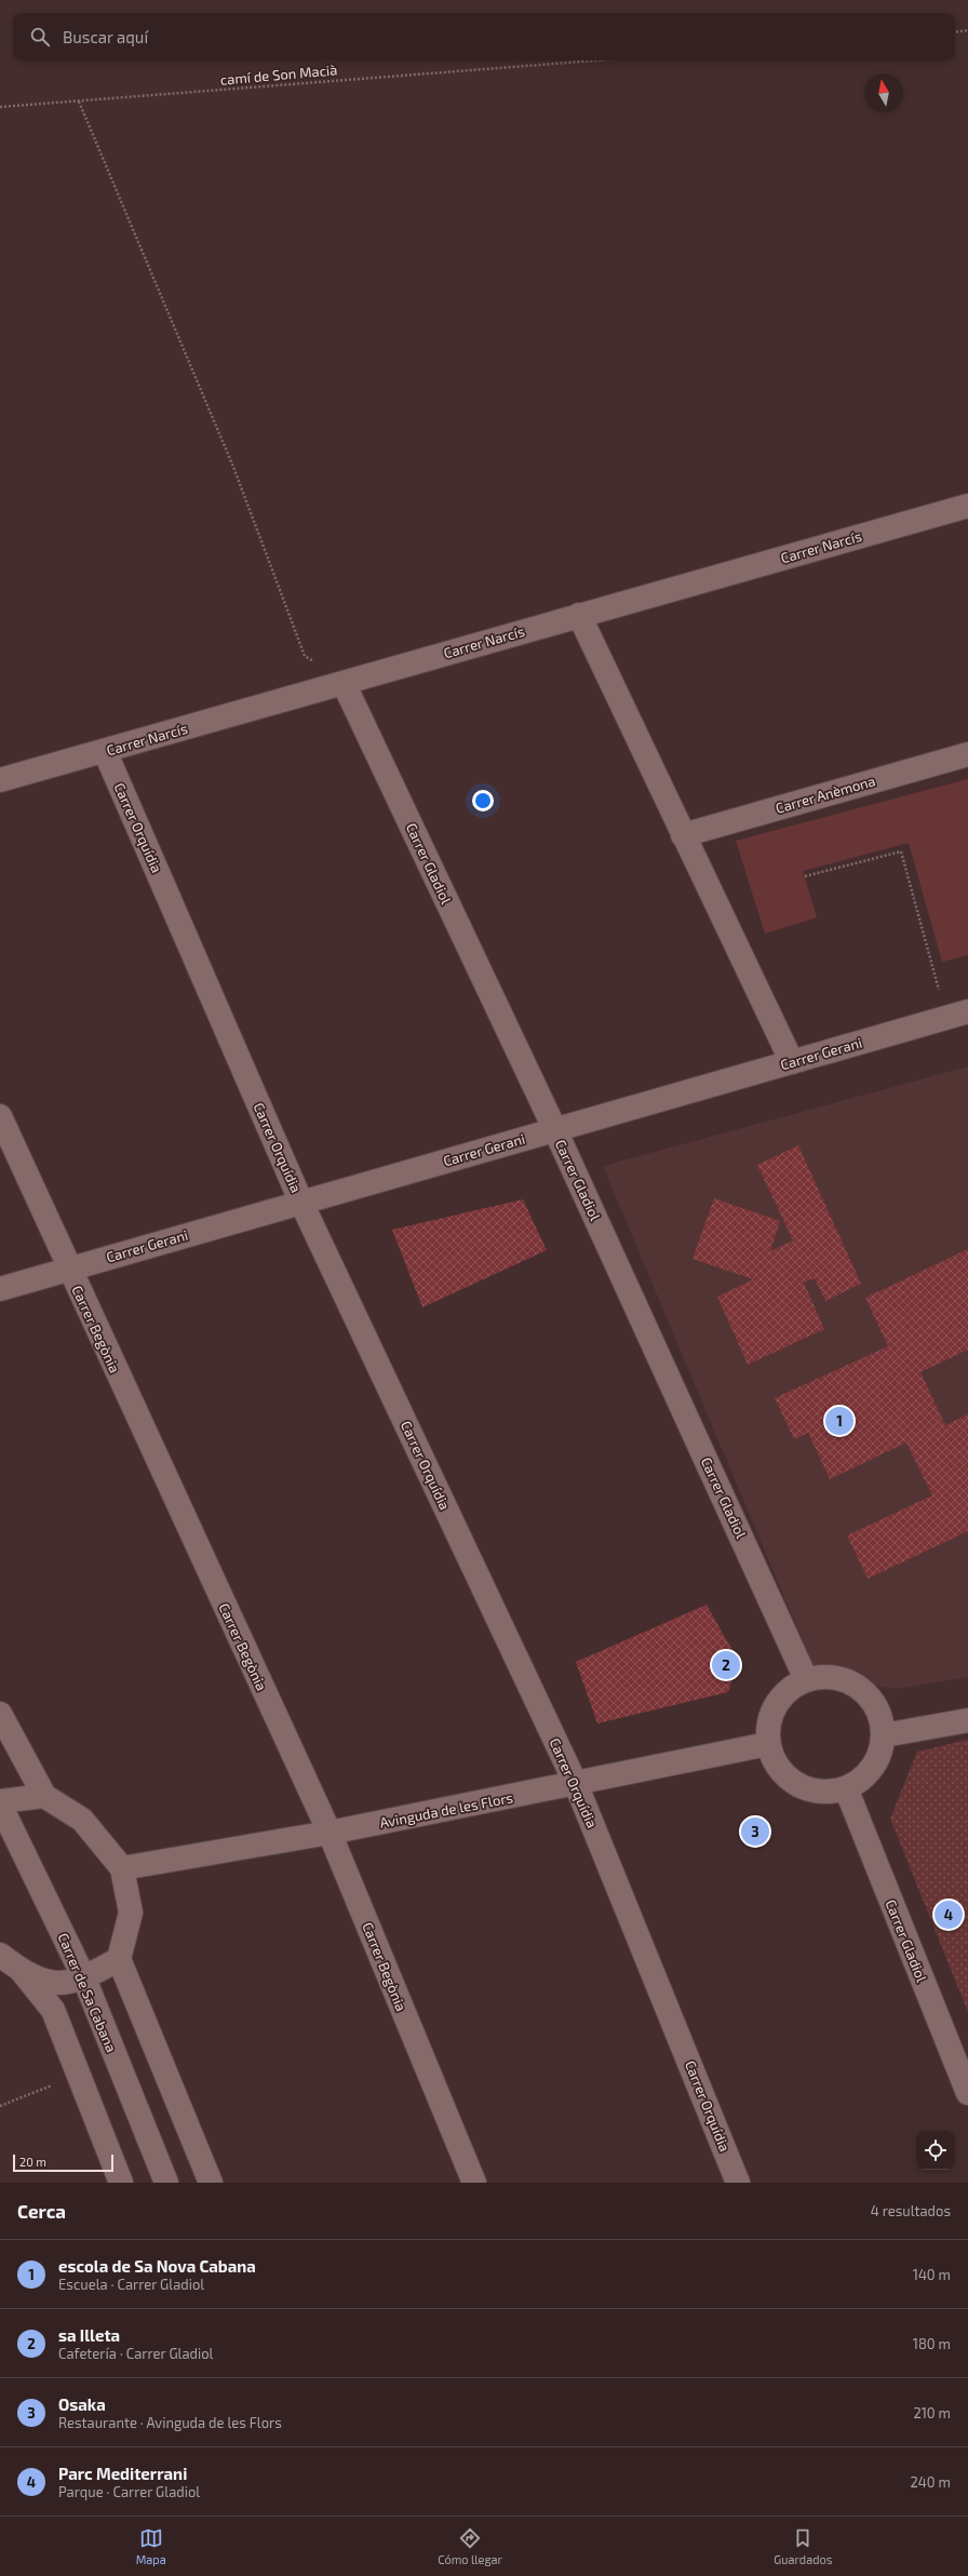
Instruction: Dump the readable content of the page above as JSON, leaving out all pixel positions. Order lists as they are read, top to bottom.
{
  "streets": {
    "street": [
      "Carrer Narcís",
      "Carrer Anèmona",
      "Carrer Orquídia",
      "Carrer Gladiol",
      "Carrer Gerani",
      "Carrer Begònia",
      "Avinguda de les Flors",
      "Carrer de Sa Cabana"
    ],
    "path": ["camí de Son Macià"]
  },
  "crossings": [
    ["Carrer Narcís", "Carrer Orquídia"],
    ["Carrer Narcís", "Carrer Gladiol"],
    ["Carrer Orquídia", "Carrer Gerani"],
    ["Carrer Orquídia", "Avinguda de les Flors"],
    ["Carrer Gladiol", "Carrer Gerani"],
    ["Carrer Gladiol", "Avinguda de les Flors"],
    ["Carrer Gerani", "Carrer Begònia"],
    ["Carrer Begònia", "Avinguda de les Flors"]
  ],
  "scale_bar": "20 m",
  "north": "top",
  "page": {
    "search": "Buscar aquí",
    "pins": [
      "1",
      "2",
      "3",
      "4"
    ],
    "scale": "20 m",
    "heading": ["Cerca", "4 resultados"],
    "list": [
      {
        "mark": "1",
        "name": "escola de Sa Nova Cabana",
        "note": "Escuela · Carrer Gladiol",
        "value": "140 m"
      },
      {
        "mark": "2",
        "name": "sa Illeta",
        "note": "Cafetería · Carrer Gladiol",
        "value": "180 m"
      },
      {
        "mark": "3",
        "name": "Osaka",
        "note": "Restaurante · Avinguda de les Flors",
        "value": "210 m"
      },
      {
        "mark": "4",
        "name": "Parc Mediterrani",
        "note": "Parque · Carrer Gladiol",
        "value": "240 m"
      }
    ],
    "nav": ["Mapa", "Cómo llegar", "Guardados"]
  }
}
